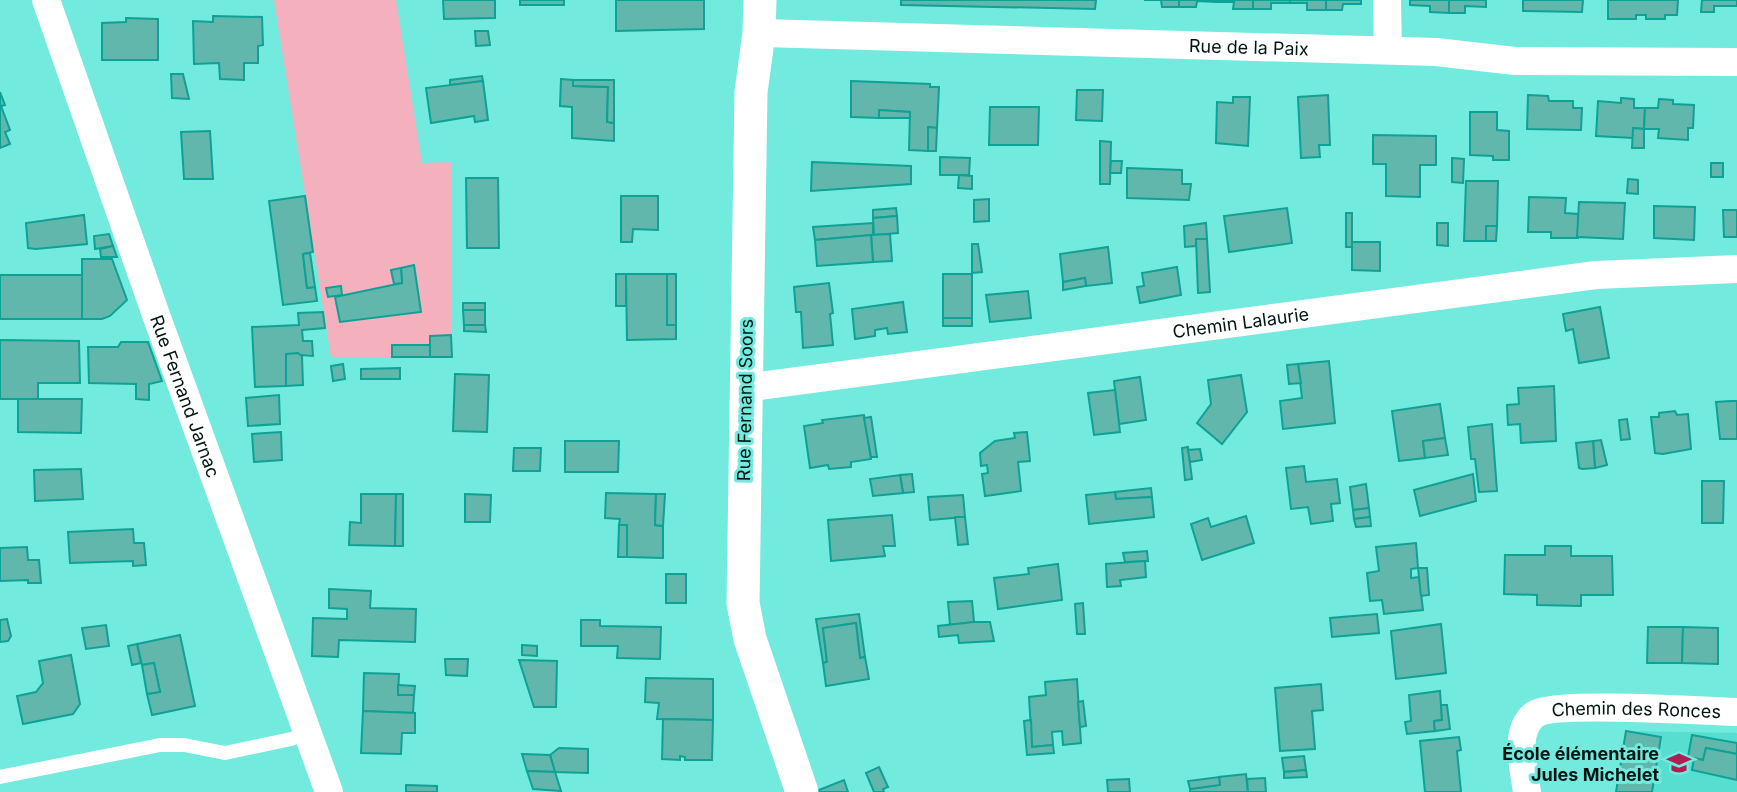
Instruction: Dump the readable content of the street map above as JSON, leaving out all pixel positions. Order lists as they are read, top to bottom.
{
  "streets": {
    "street": [
      "Rue de la Paix",
      "Chemin Lalaurie",
      "Rue Fernand Jarnac",
      "Rue Fernand Soors",
      "Chemin des Ronces"
    ]
  },
  "crossings": [
    ["Rue de la Paix", "Rue Fernand Soors"],
    ["Chemin Lalaurie", "Rue Fernand Soors"]
  ],
  "places": {
    "school or university": ["École élémentaire Jules Michelet"]
  }
}
